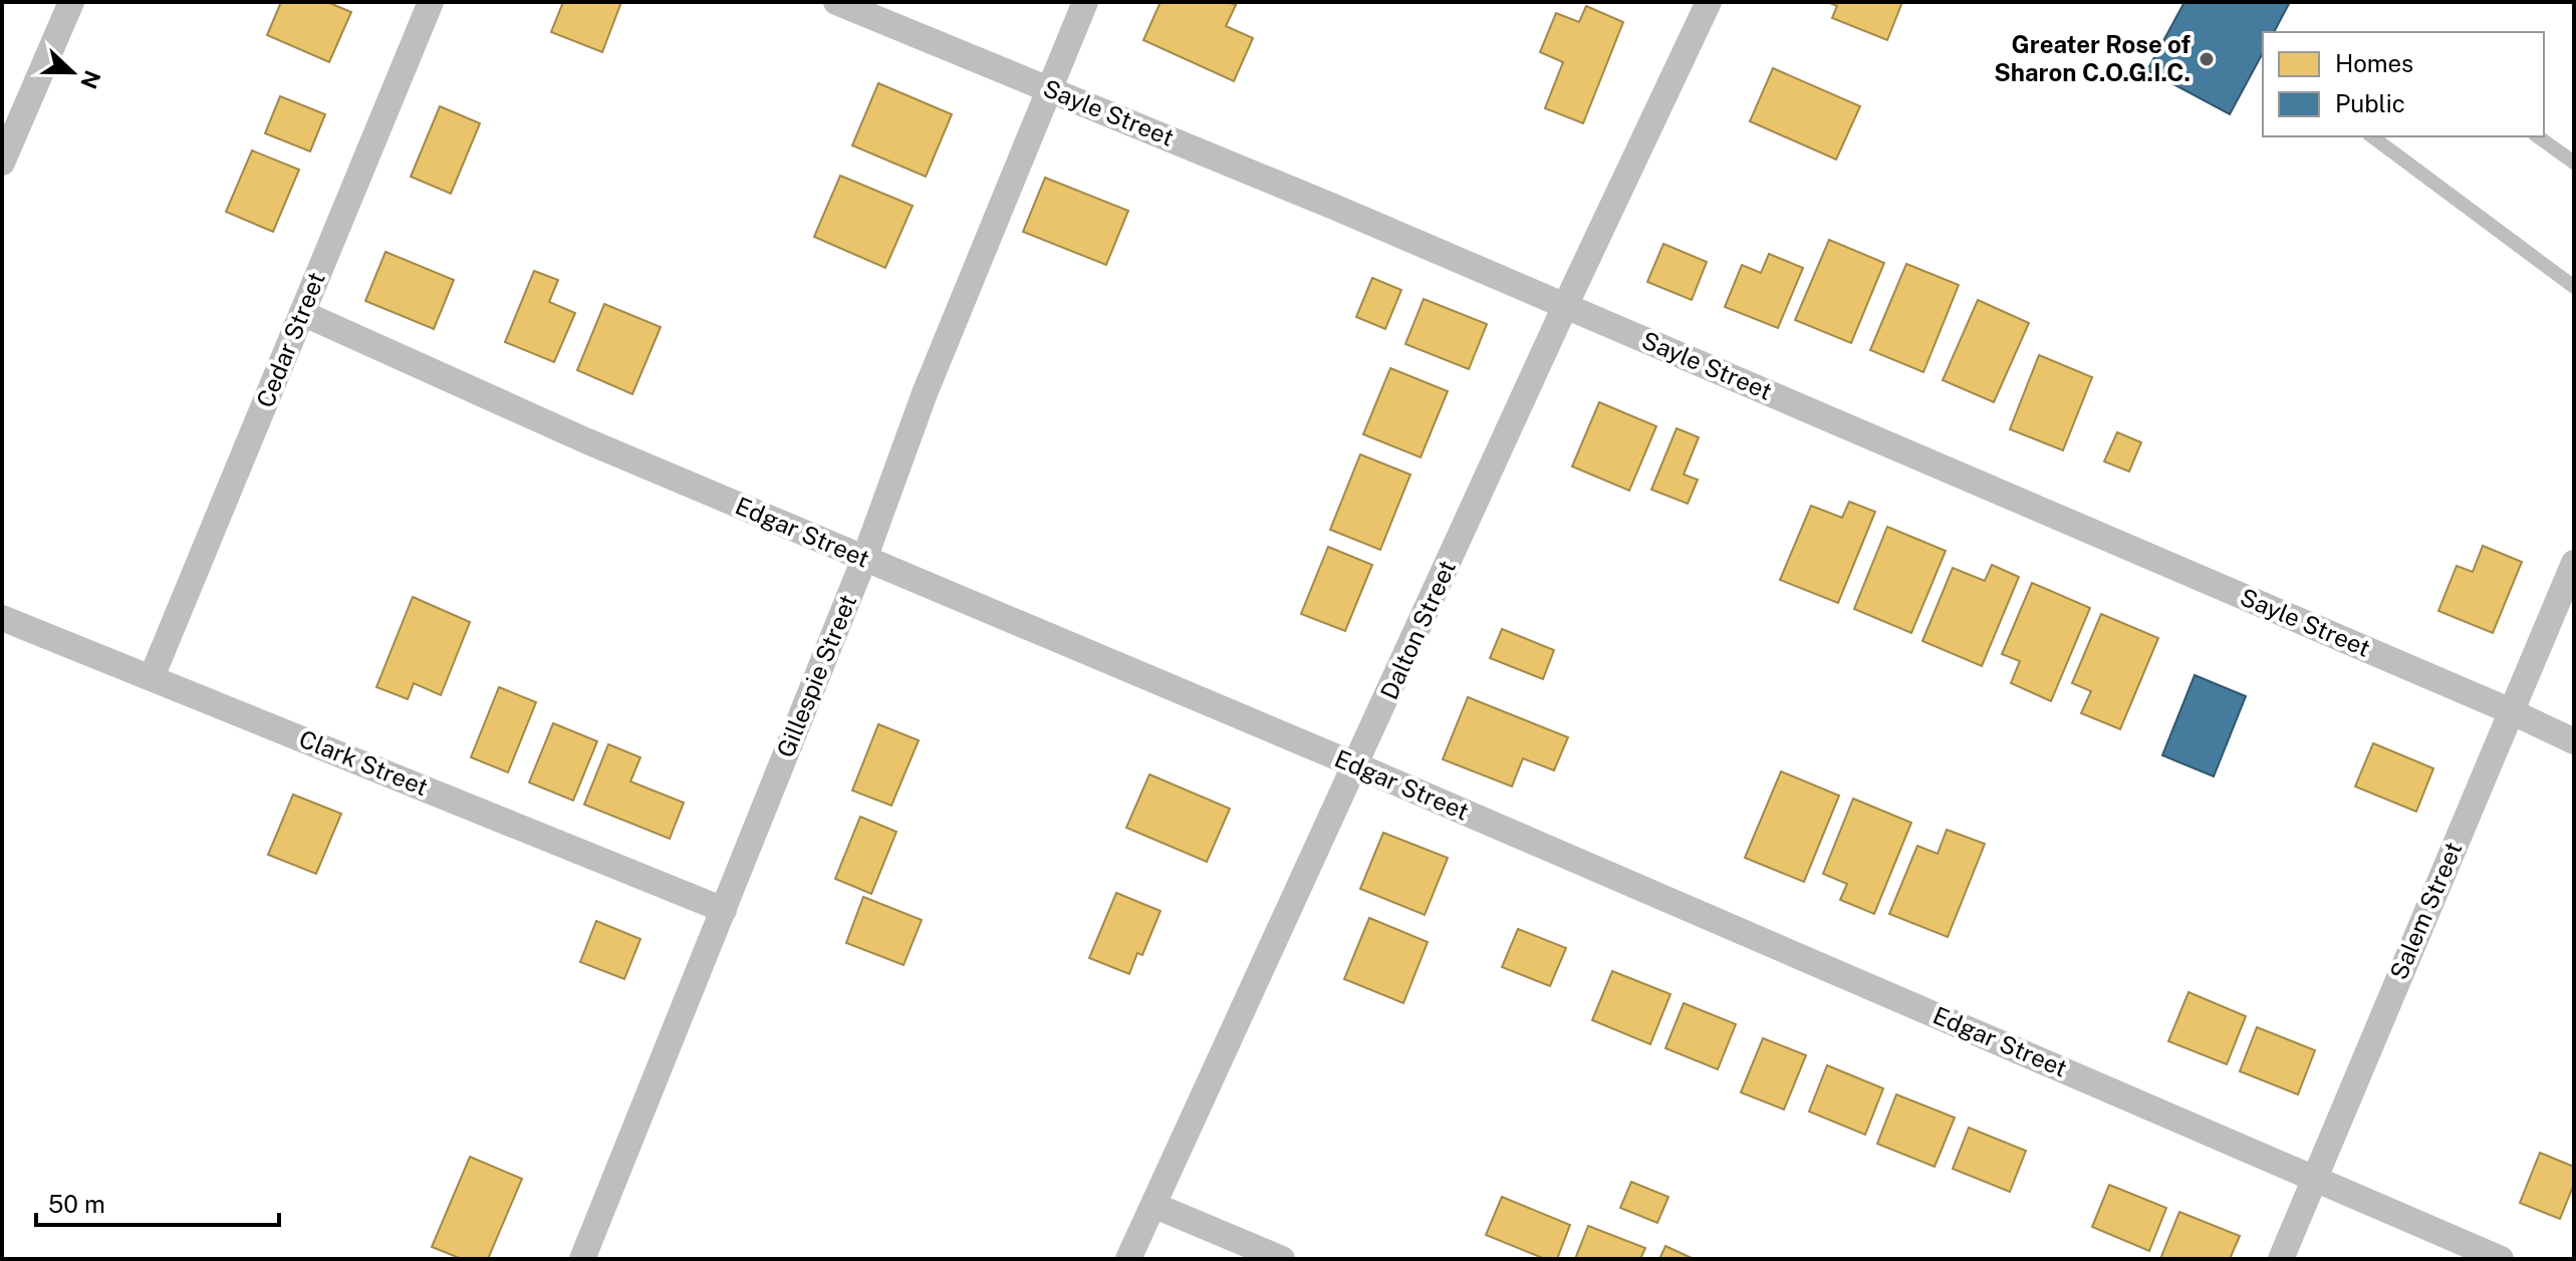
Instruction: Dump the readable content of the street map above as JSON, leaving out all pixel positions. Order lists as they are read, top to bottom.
{
  "streets": {
    "street": [
      "Sayle Street",
      "Cedar Street",
      "Edgar Street",
      "Dalton Street",
      "Gillespie Street",
      "Clark Street",
      "Salem Street"
    ]
  },
  "crossings": [
    ["Sayle Street", "Dalton Street"],
    ["Sayle Street", "Gillespie Street"],
    ["Sayle Street", "Salem Street"],
    ["Cedar Street", "Edgar Street"],
    ["Cedar Street", "Clark Street"],
    ["Edgar Street", "Dalton Street"],
    ["Edgar Street", "Gillespie Street"],
    ["Edgar Street", "Salem Street"],
    ["Gillespie Street", "Clark Street"]
  ],
  "places": ["Greater Rose of Sharon C.O.G.I.C."],
  "legend": ["Homes", "Public"],
  "scale_bar": "50 m",
  "north": "right"
}
